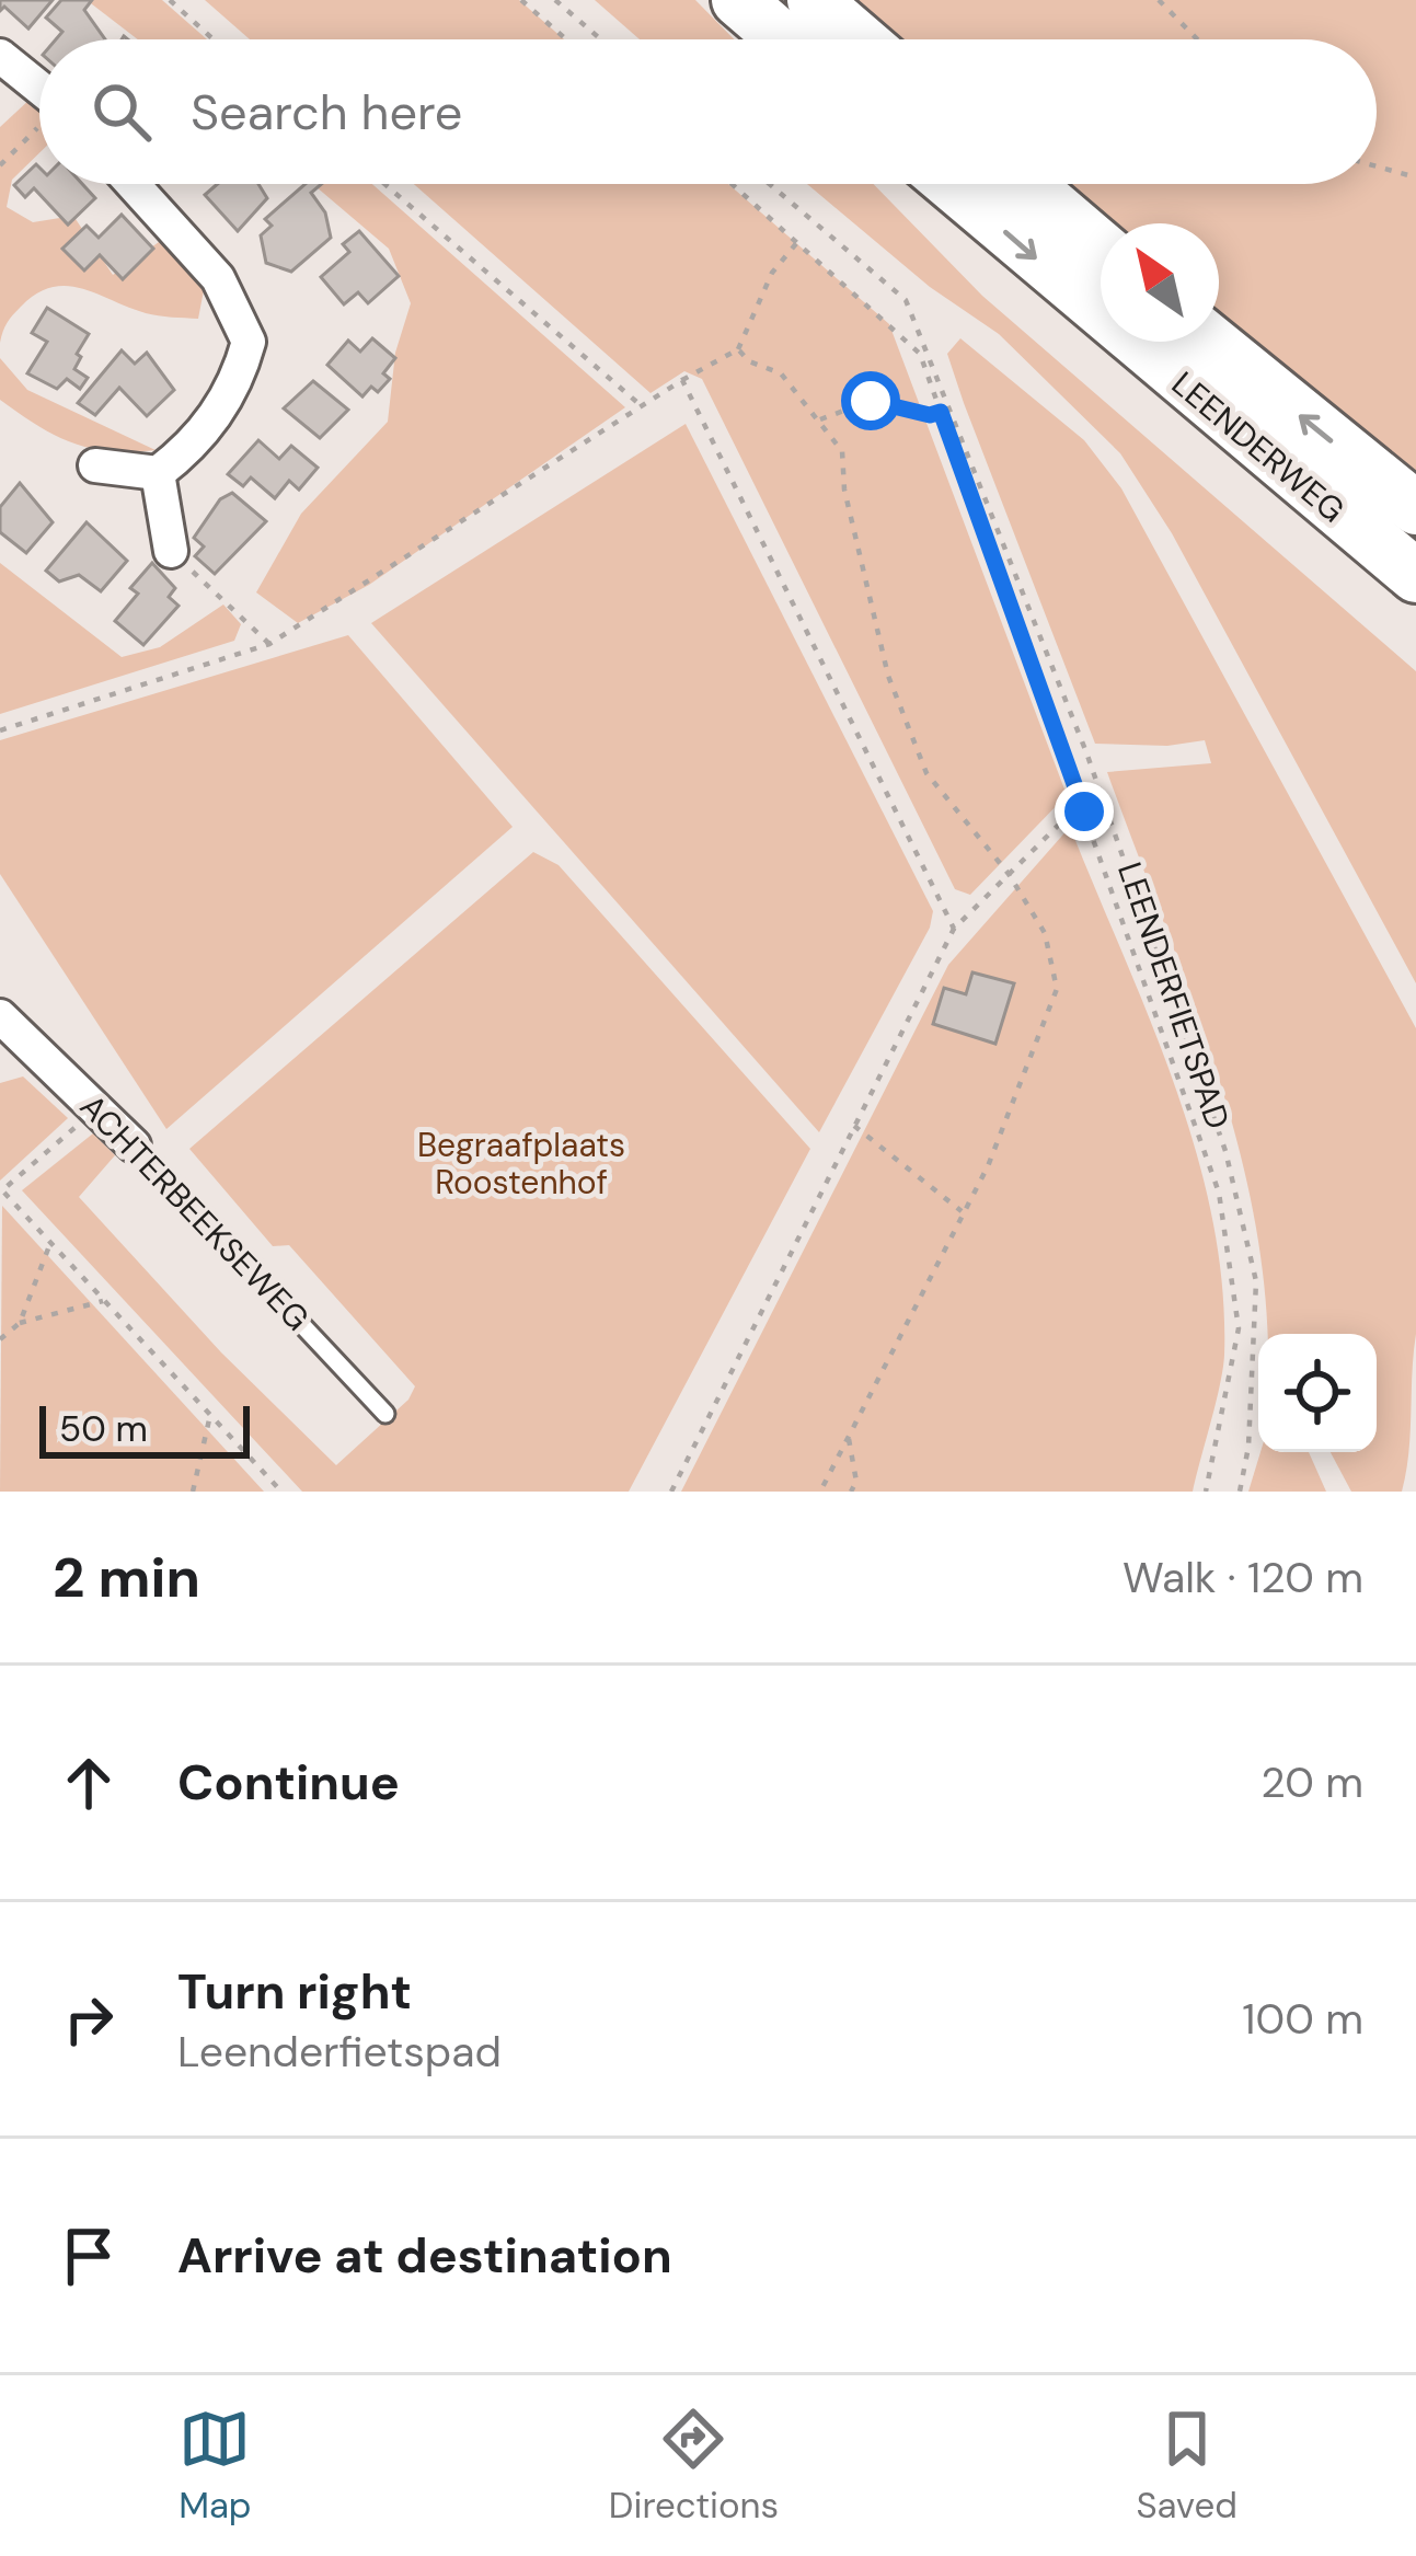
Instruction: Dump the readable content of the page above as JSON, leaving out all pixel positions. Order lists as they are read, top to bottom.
{
  "streets": {
    "main road": ["LEENDERWEG"],
    "street": ["ACHTERBEEKSEWEG"],
    "path": ["LEENDERFIETSPAD"]
  },
  "parks": ["Begraafplaats Roostenhof"],
  "scale_bar": "50 m",
  "north": "top left",
  "page": {
    "search": "Search here",
    "scale": "50 m",
    "heading": ["2 min", "Walk · 120 m"],
    "list": [
      ["Continue", "20 m"],
      ["Turn right", "Leenderfietspad", "100 m"],
      "Arrive at destination"
    ],
    "nav": ["Map", "Directions", "Saved"]
  }
}
